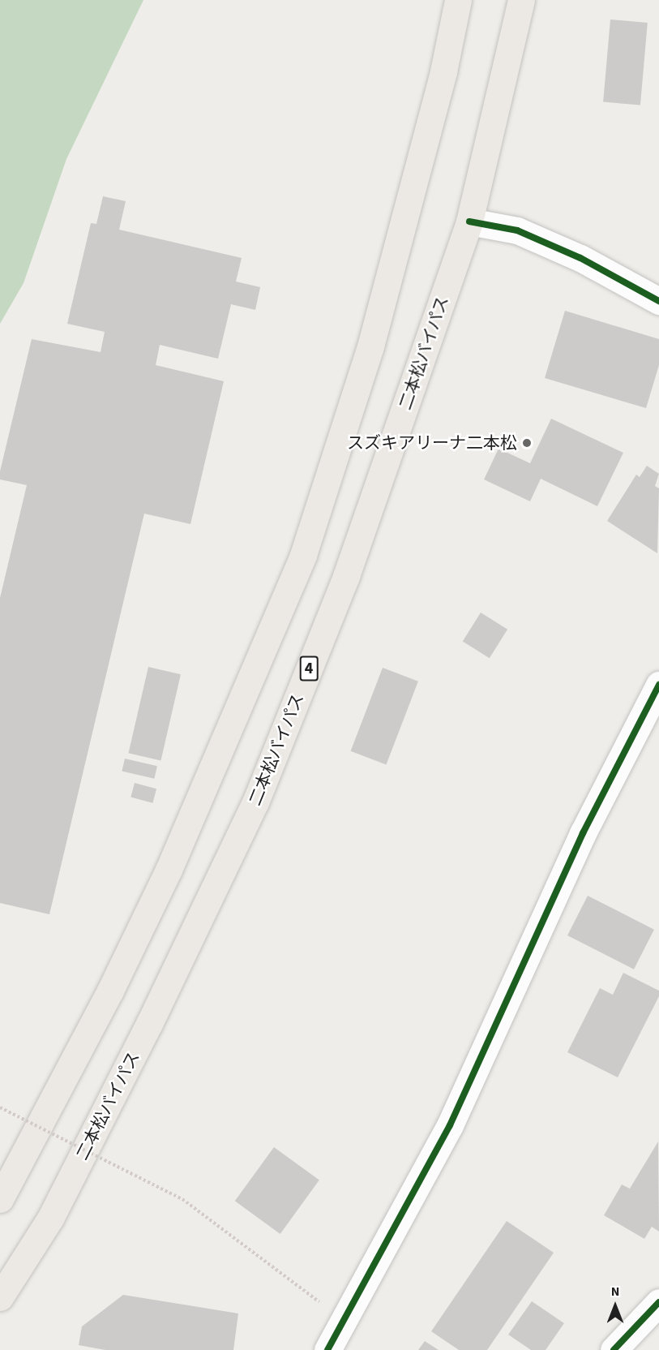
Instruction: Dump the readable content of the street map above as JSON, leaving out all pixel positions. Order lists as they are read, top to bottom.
{
  "streets": {
    "highway": ["二本松バイパス", "4"]
  },
  "places": ["スズキアリーナ二本松"],
  "north": "top"
}
